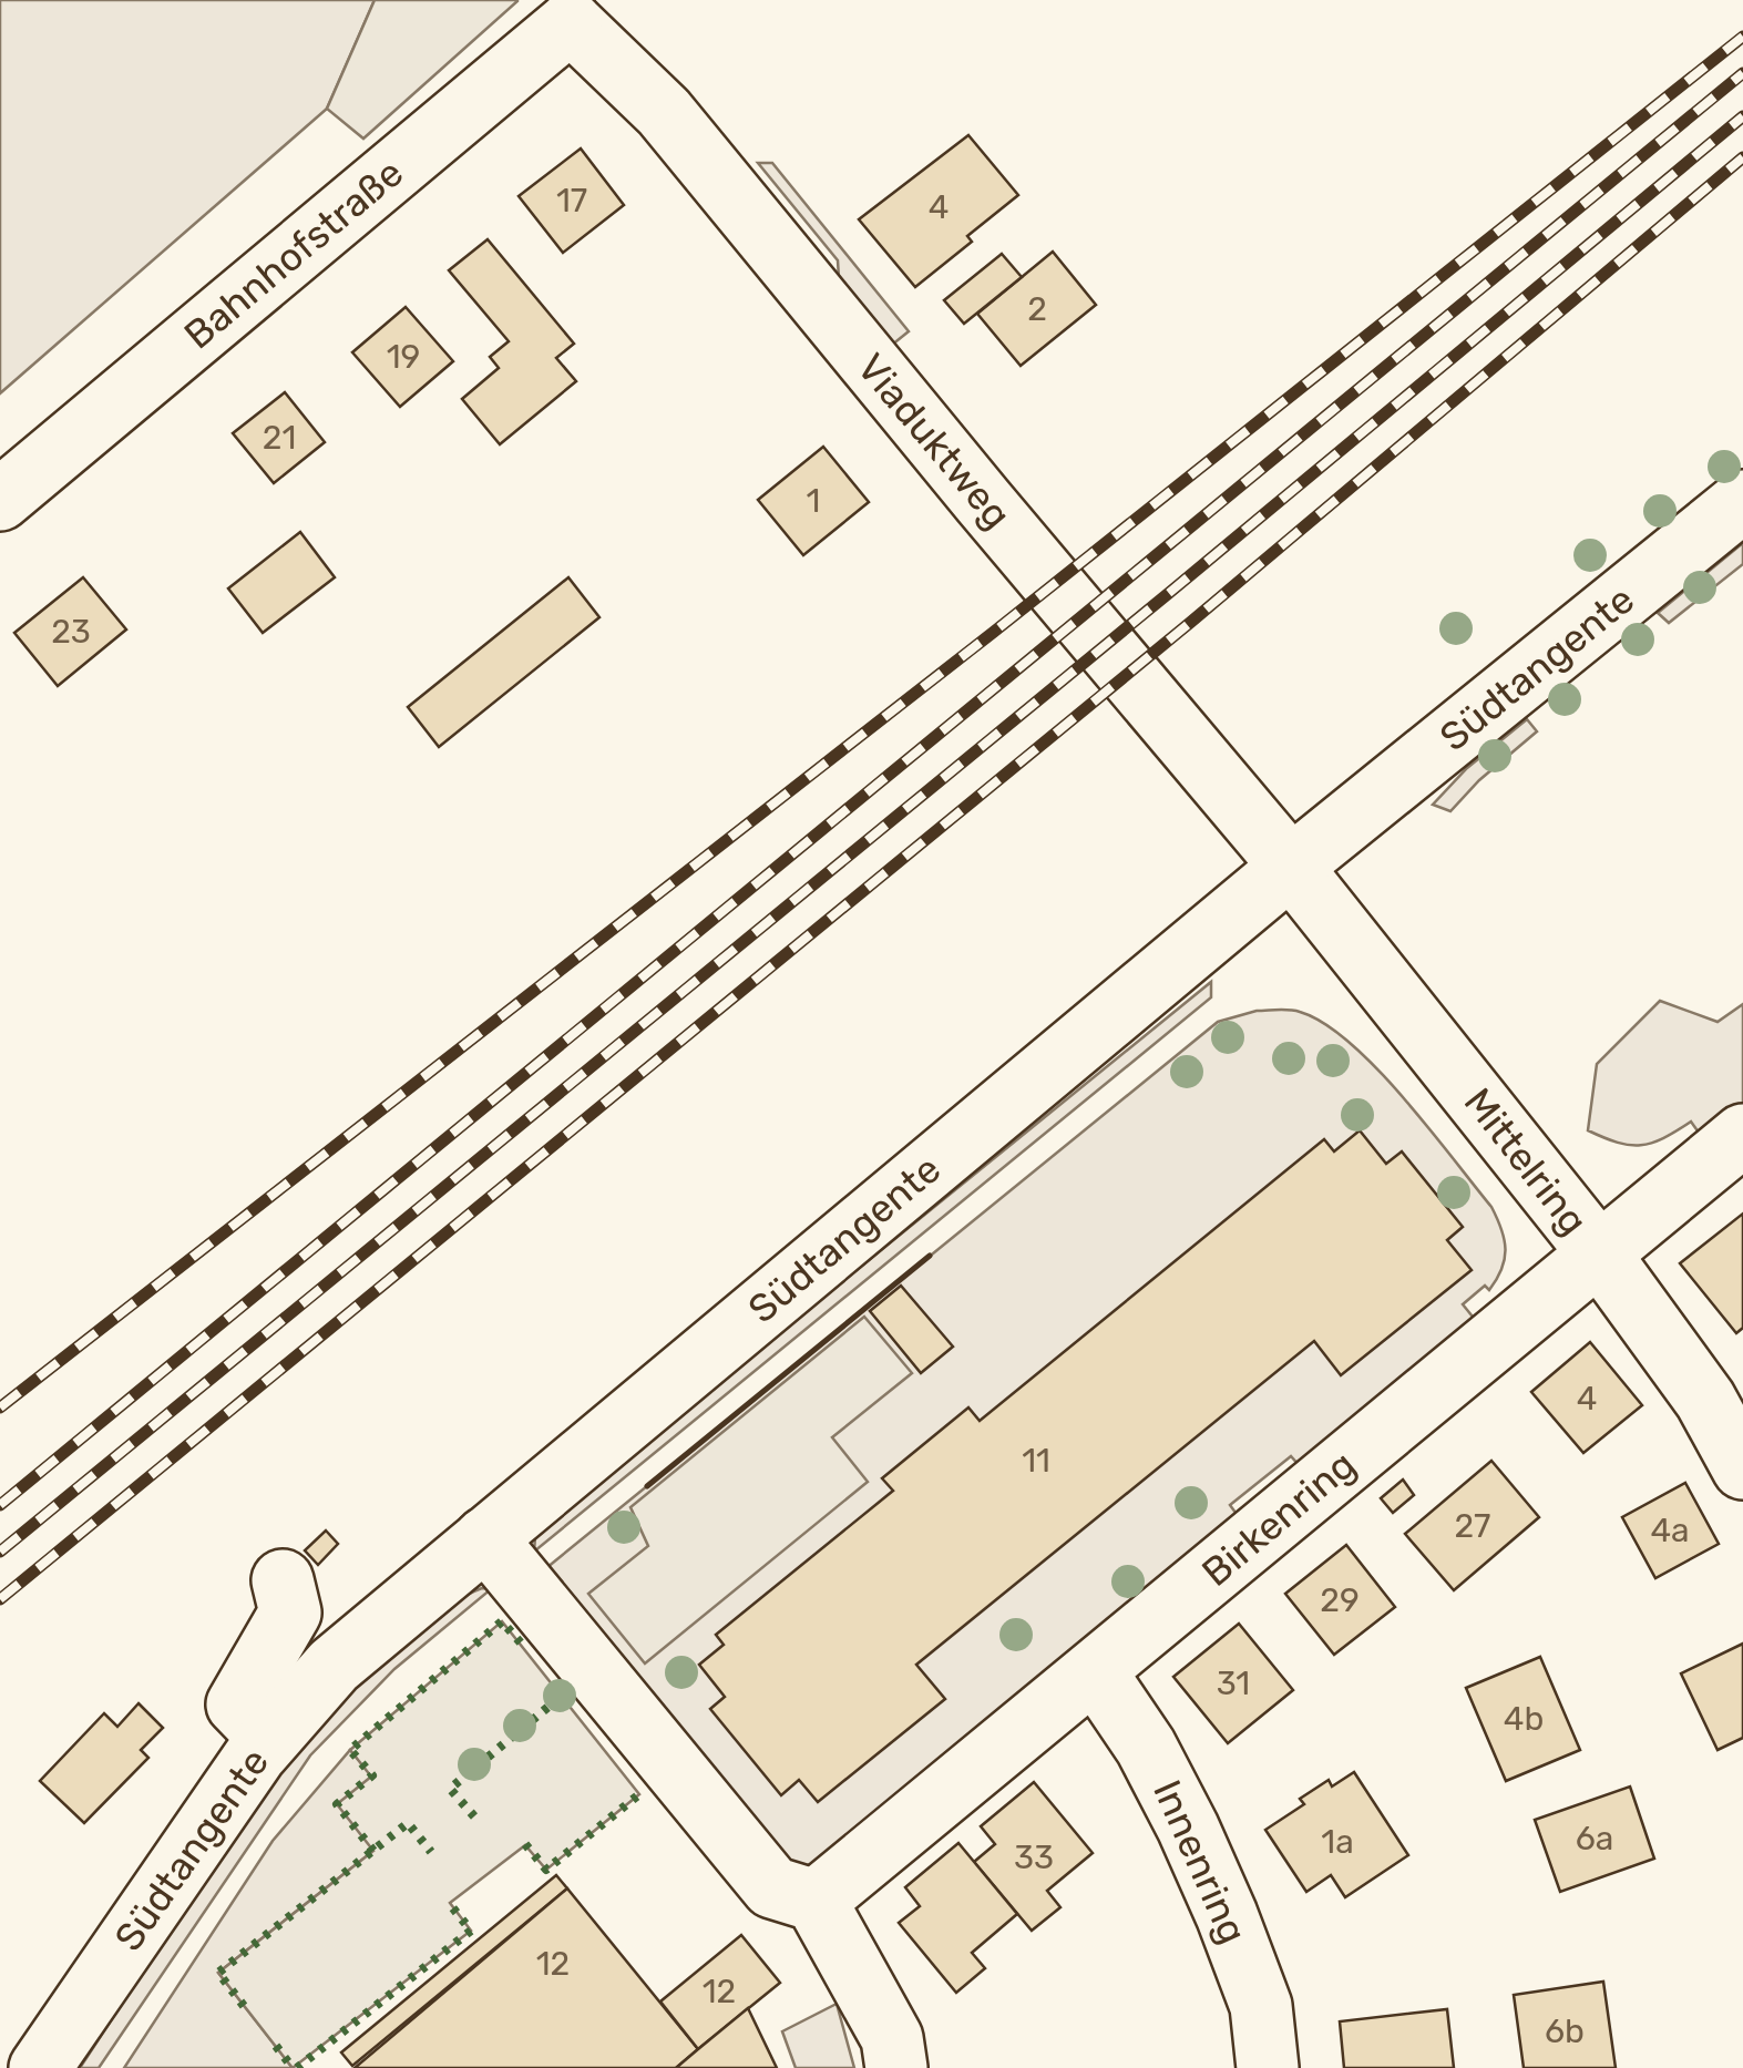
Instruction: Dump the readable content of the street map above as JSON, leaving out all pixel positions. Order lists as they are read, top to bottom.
{
  "streets": {
    "street": [
      "Bahnhofstraße",
      "Viaduktweg",
      "Südtangente",
      "Mittelring",
      "Birkenring",
      "Innenring"
    ]
  },
  "crossings": [
    ["Bahnhofstraße", "Viaduktweg"],
    ["Viaduktweg", "Südtangente"],
    ["Viaduktweg", "Mittelring"],
    ["Südtangente", "Mittelring"],
    ["Mittelring", "Birkenring"],
    ["Birkenring", "Innenring"]
  ],
  "house_numbers": [
    "17",
    "4",
    "2",
    "19",
    "21",
    "1",
    "23",
    "4",
    "11",
    "27",
    "4a",
    "29",
    "31",
    "4b",
    "6a",
    "1a",
    "33",
    "12",
    "12",
    "6b"
  ]
}
